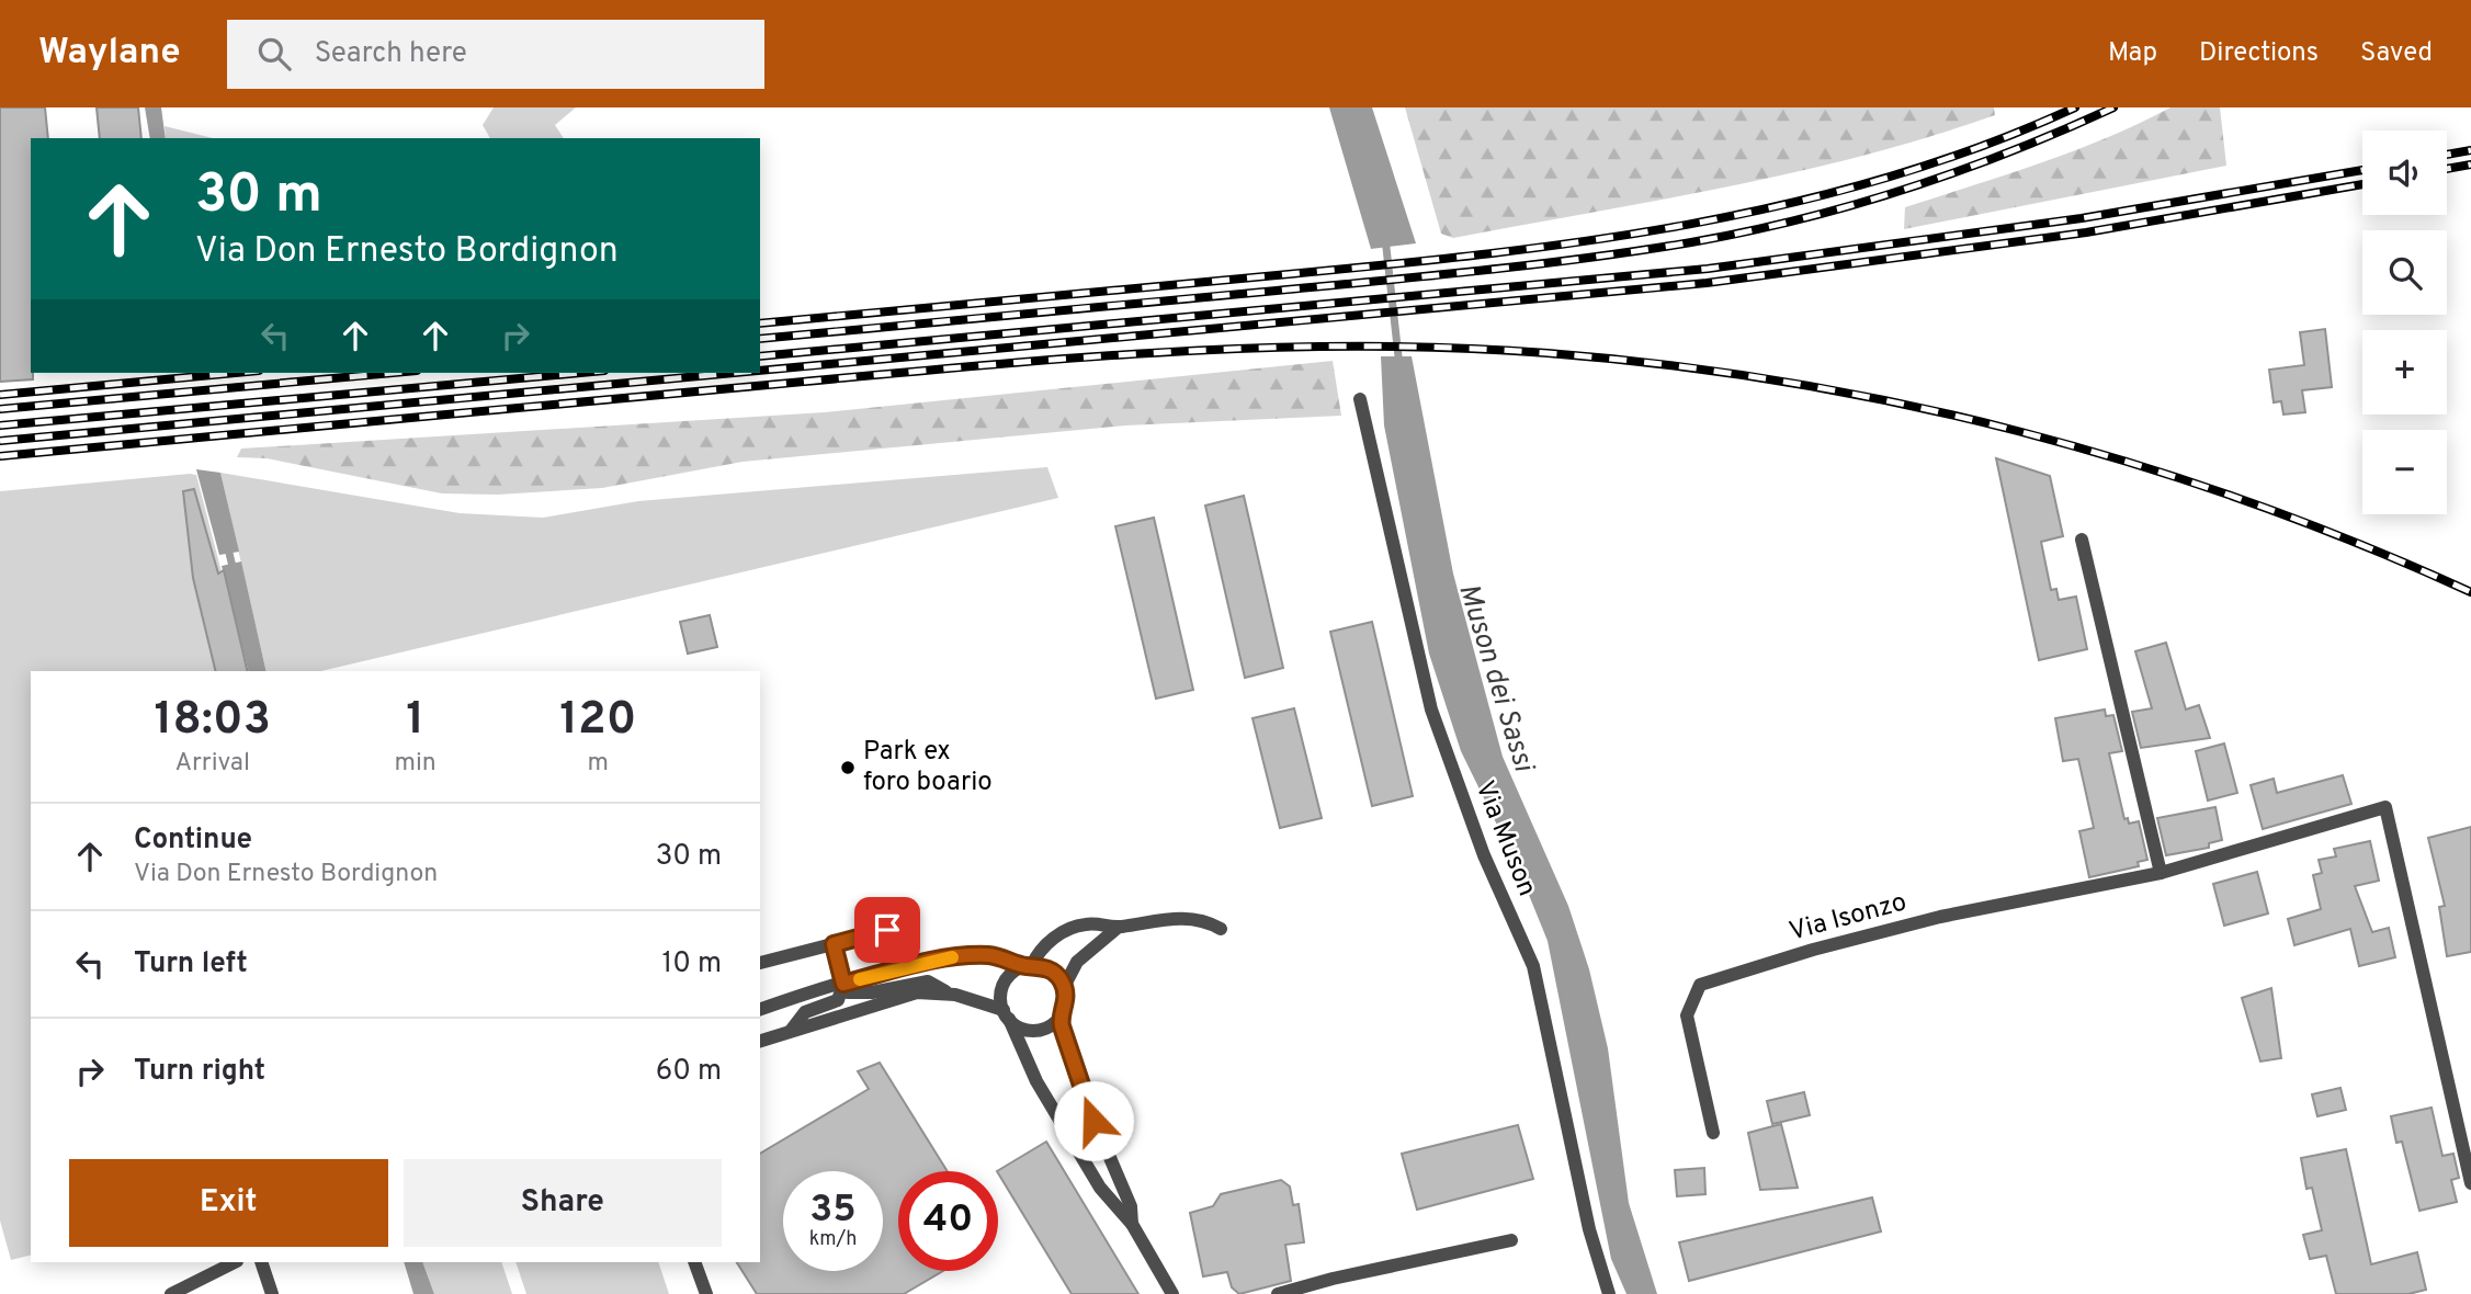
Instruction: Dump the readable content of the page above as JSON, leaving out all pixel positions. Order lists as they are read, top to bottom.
{
  "streets": {
    "street": ["Via Muson", "Via Isonzo"]
  },
  "water": ["Muson dei Sassi"],
  "places": ["Park ex foro boario"],
  "page": {
    "header": "Waylane",
    "search": "Search here",
    "nav": ["Map", "Directions", "Saved"],
    "map_buttons": ["+", "−"],
    "turn": ["30 m", "Via Don Ernesto Bordignon"],
    "eta": [
      "18:03",
      "Arrival",
      "1",
      "min",
      "120",
      "m"
    ],
    "list": [
      {
        "name": "Continue",
        "note": "Via Don Ernesto Bordignon",
        "value": "30 m"
      },
      {
        "name": "Turn left",
        "value": "10 m"
      },
      {
        "name": "Turn right",
        "value": "60 m"
      }
    ],
    "buttons": ["Exit", "Share"],
    "speed": "35 km/h",
    "limit": "40"
  }
}
